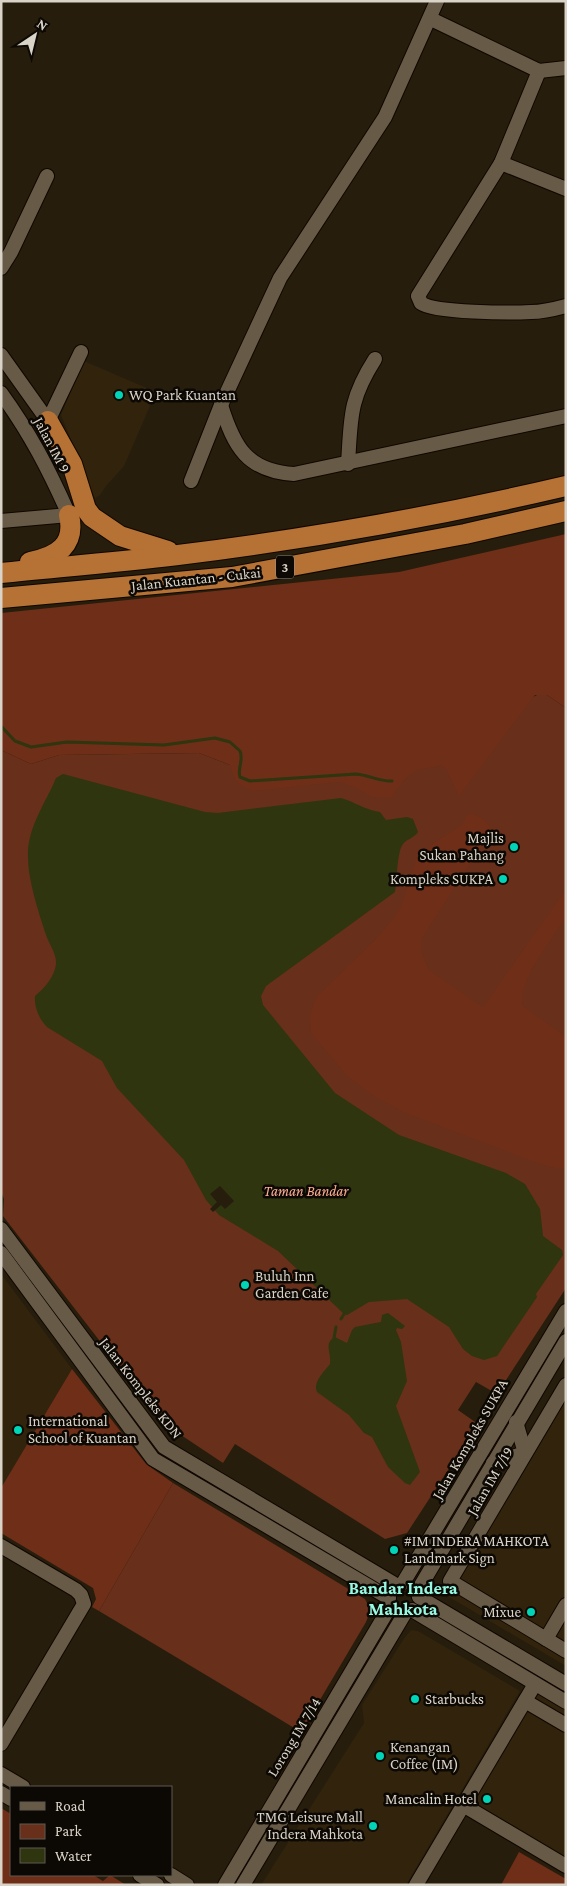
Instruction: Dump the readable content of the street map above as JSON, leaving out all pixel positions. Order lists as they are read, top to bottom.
{
  "streets": {
    "highway": ["3", "Jalan Kuantan - Cukai"],
    "street": [
      "Jalan IM 9",
      "Jalan Kompleks KDN",
      "Jalan Kompleks SUKPA",
      "Jalan IM 7/19",
      "Lorong IM 7/14"
    ]
  },
  "crossings": [
    ["Jalan Kompleks KDN", "Jalan Kompleks SUKPA"],
    ["Jalan Kompleks KDN", "Lorong IM 7/14"],
    ["Jalan Kompleks SUKPA", "Lorong IM 7/14"]
  ],
  "districts": ["Bandar Indera Mahkota"],
  "parks": ["Taman Bandar"],
  "places": [
    "WQ Park Kuantan",
    "Majlis Sukan Pahang",
    "Kompleks SUKPA",
    "Buluh Inn Garden Cafe",
    "International School of Kuantan",
    "#IM INDERA MAHKOTA Landmark Sign",
    "Mixue",
    "Starbucks",
    "Kenangan Coffee (IM)",
    "Mancalin Hotel",
    "TMG Leisure Mall Indera Mahkota"
  ],
  "legend": ["Road", "Park", "Water"],
  "north": "top right"
}
